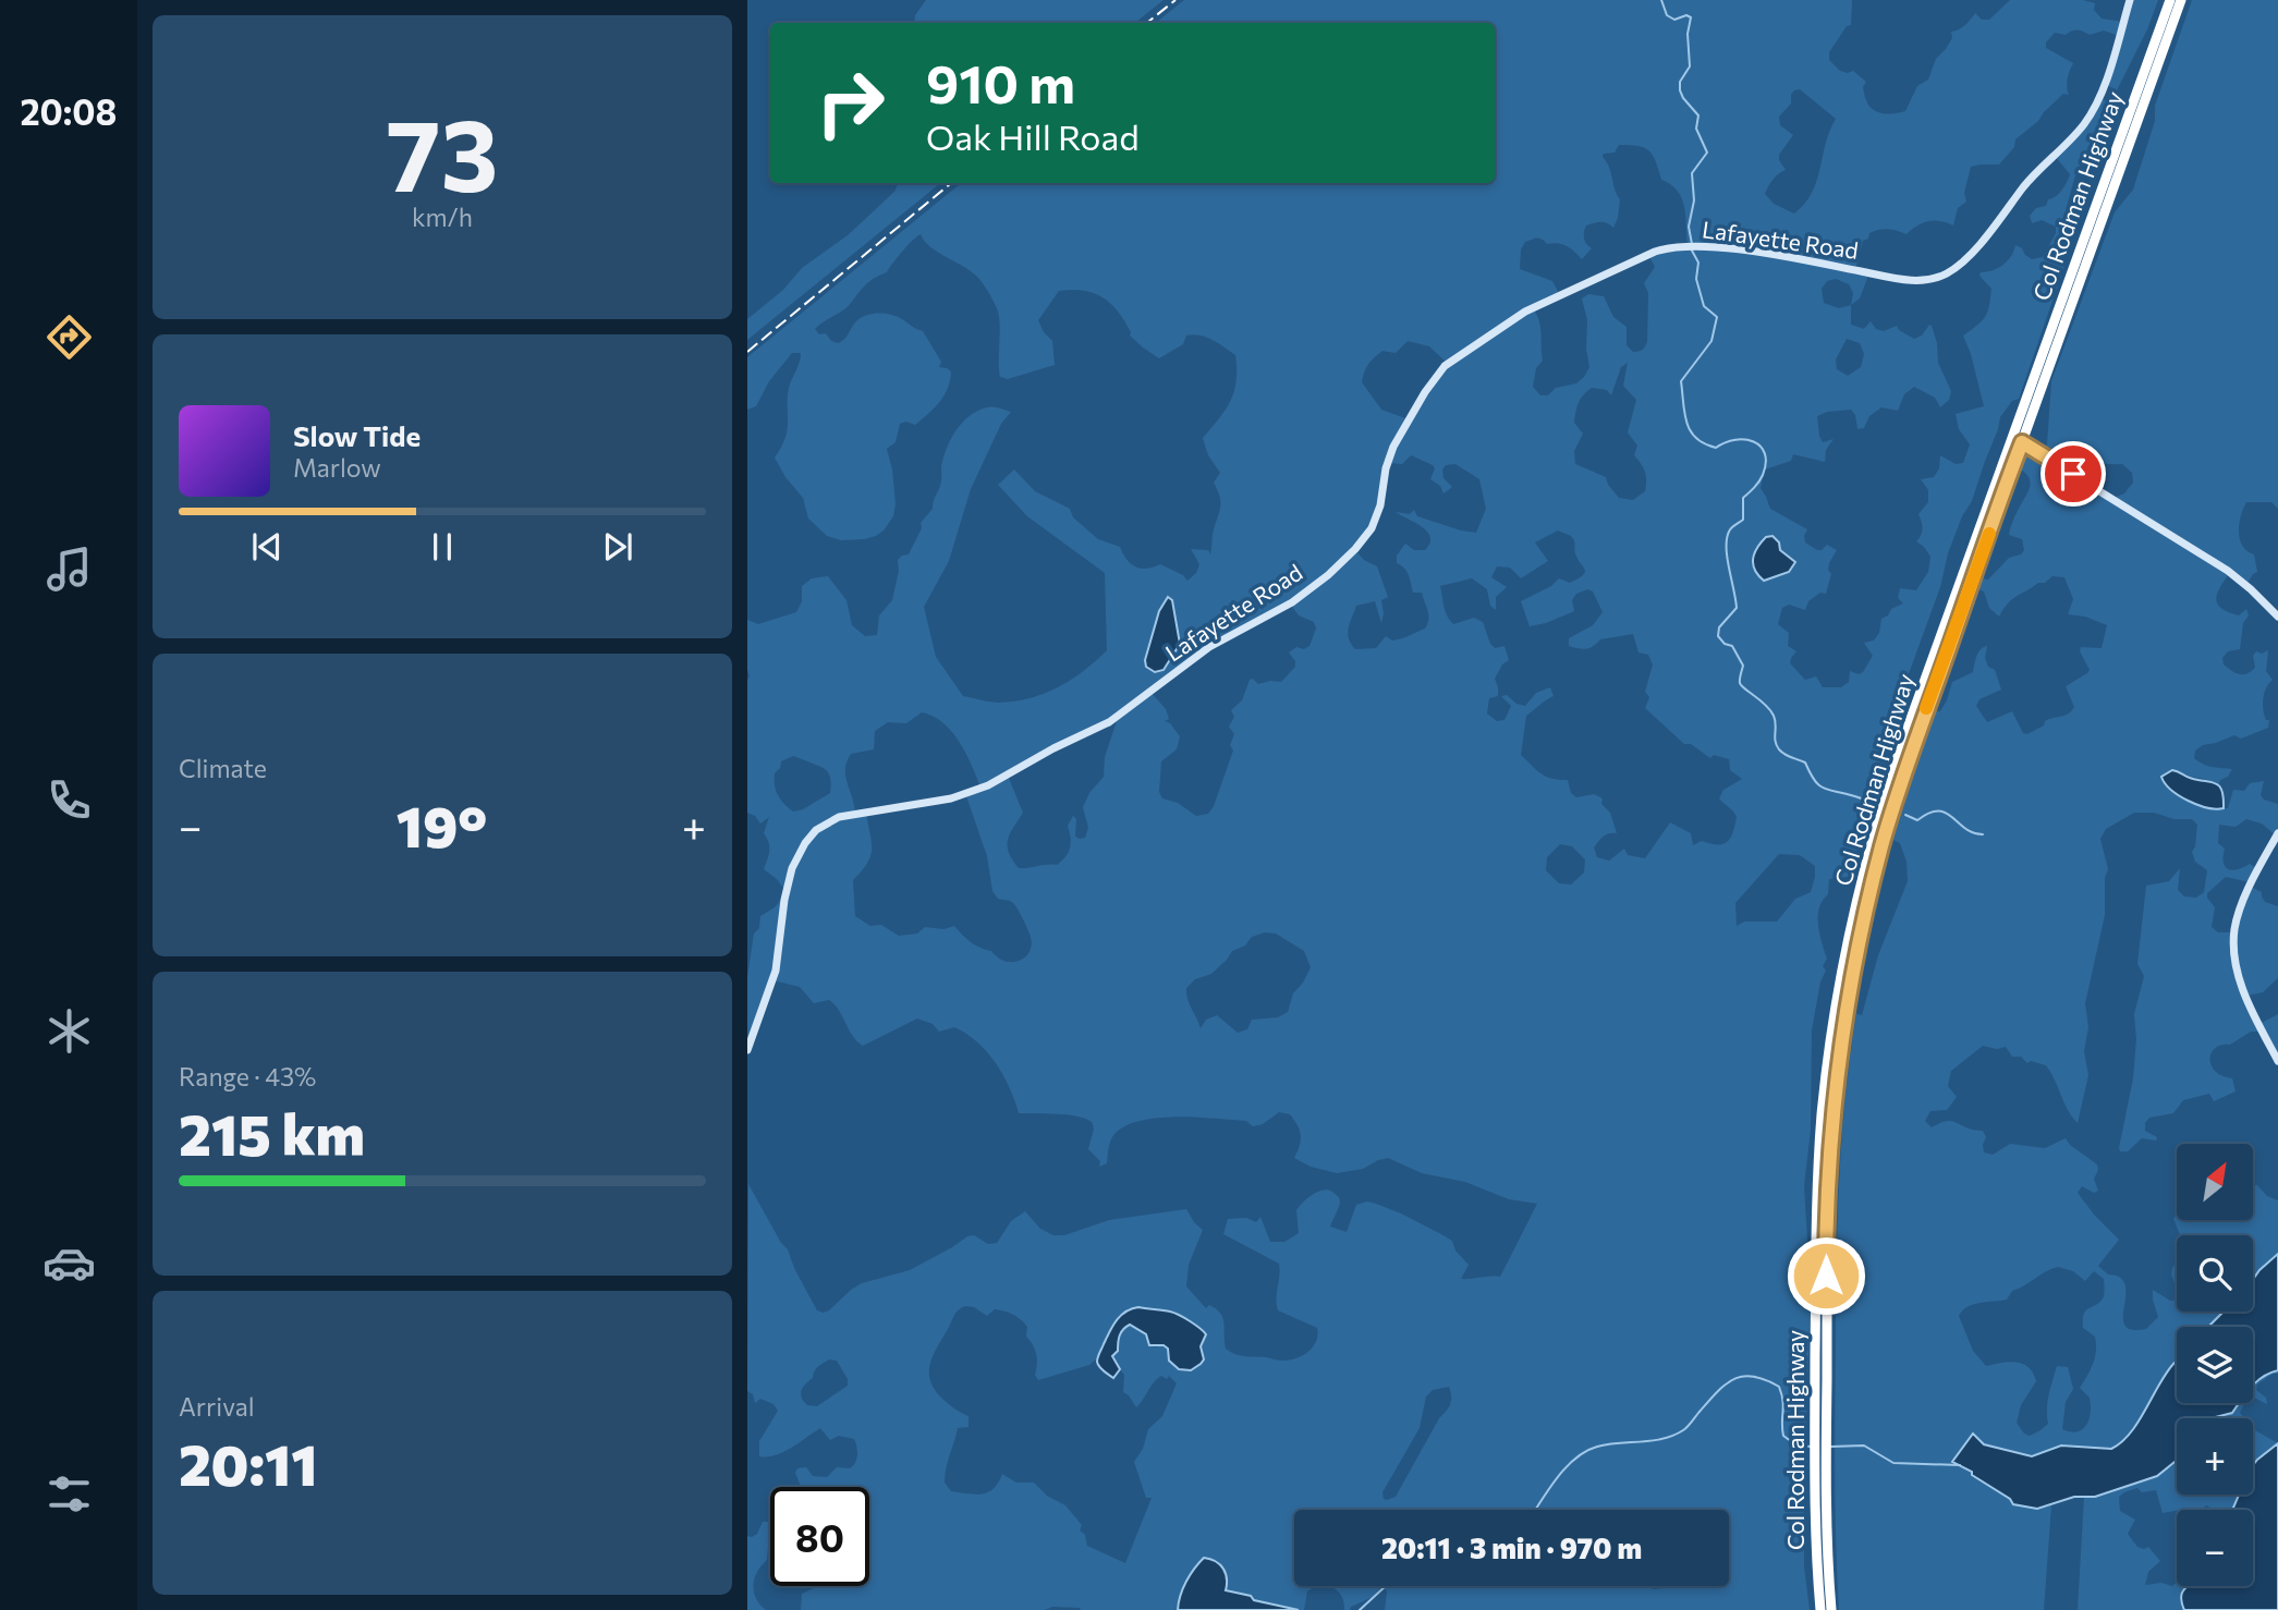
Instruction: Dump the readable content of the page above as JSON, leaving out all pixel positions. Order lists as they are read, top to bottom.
{
  "streets": {
    "highway": ["Col Rodman Highway"],
    "street": ["Lafayette Road"]
  },
  "north": "top right",
  "page": {
    "tabs": "20:08",
    "tile": [
      ["73", "km/h"],
      "Climate",
      ["Range · 43%", "215 km"],
      ["Arrival", "20:11"]
    ],
    "turn": ["910 m", "Oak Hill Road"],
    "song": ["Slow Tide", "Marlow"],
    "heat": ["−", "19°", "+"],
    "map_buttons": ["+", "−"],
    "limit": "80",
    "trip": "20:11 · 3 min · 970 m"
  }
}
